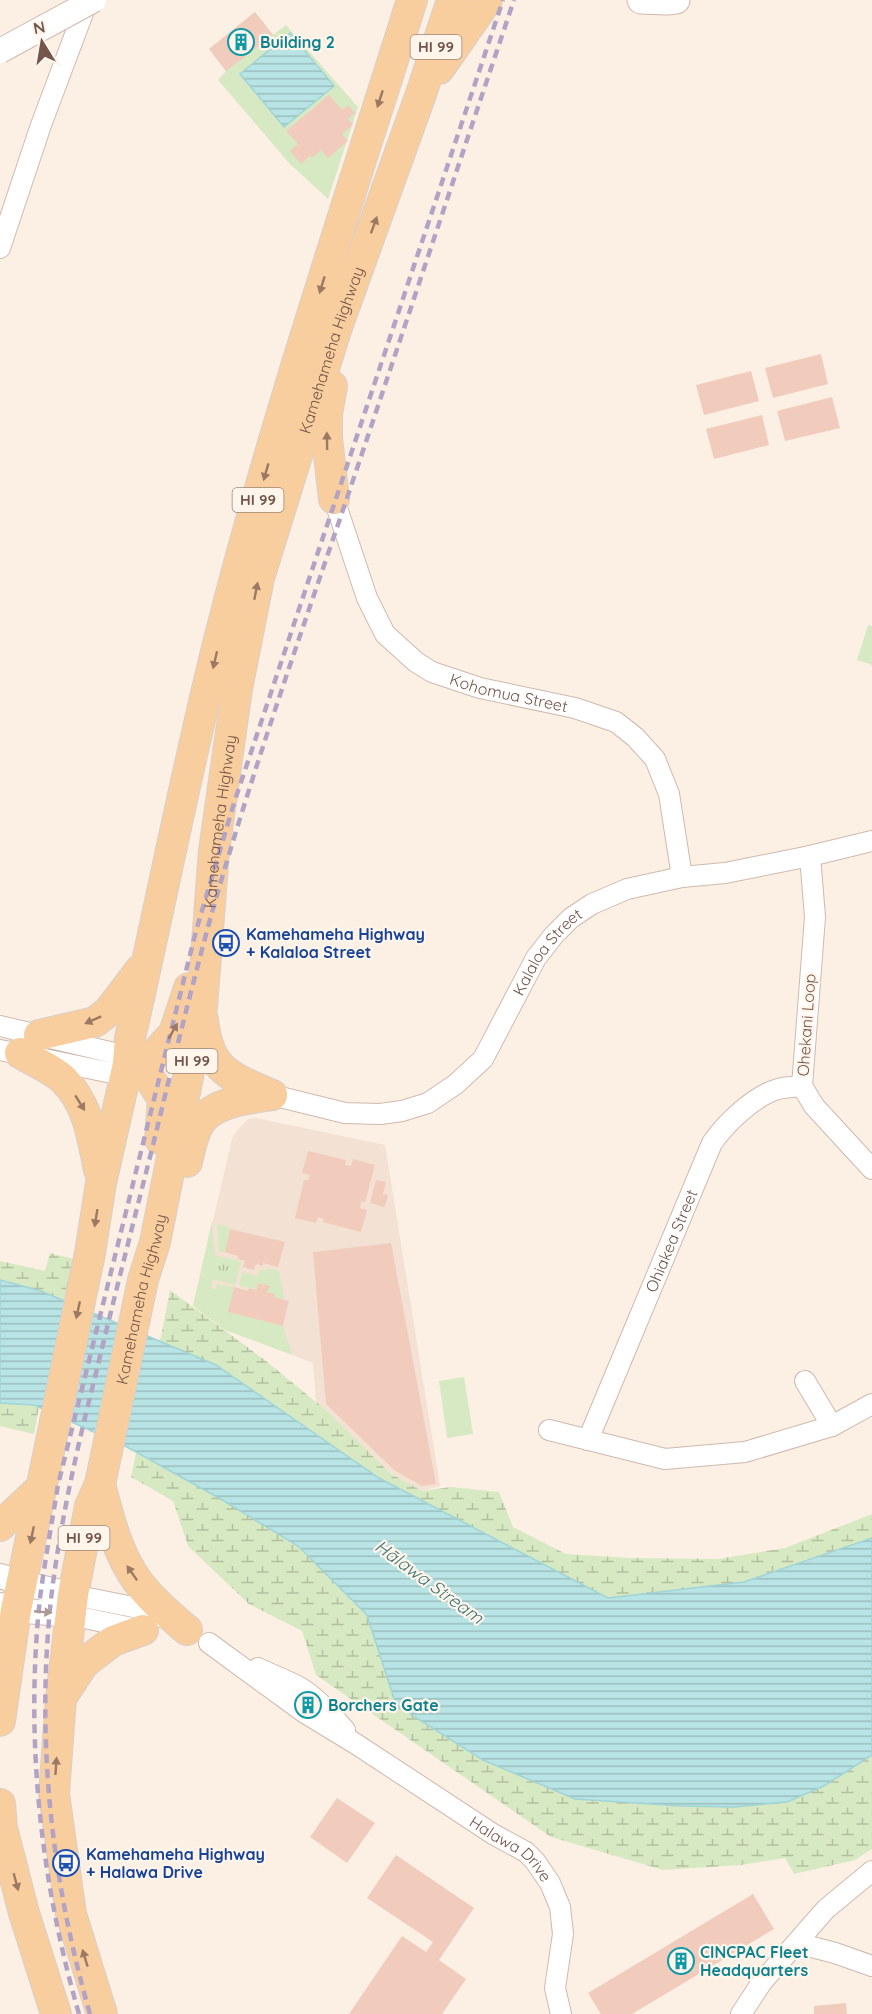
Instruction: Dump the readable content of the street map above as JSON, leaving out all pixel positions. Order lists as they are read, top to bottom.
{
  "streets": {
    "main road": ["HI 99", "Kamehameha Highway"],
    "street": [
      "Kohomua Street",
      "Kalaloa Street",
      "Ohekani Loop",
      "Ohiakea Street",
      "Halawa Drive"
    ]
  },
  "crossings": [
    ["Kamehameha Highway", "Halawa Drive"],
    ["Kohomua Street", "Kalaloa Street"],
    ["Kalaloa Street", "Ohekani Loop"],
    ["Ohekani Loop", "Ohiakea Street"]
  ],
  "water": ["Hālawa Stream"],
  "places": {
    "building": ["Building 2", "Borchers Gate", "CINCPAC Fleet Headquarters"],
    "bus stop": ["Kamehameha Highway + Kalaloa Street", "Kamehameha Highway + Halawa Drive"]
  },
  "north": "top"
}
